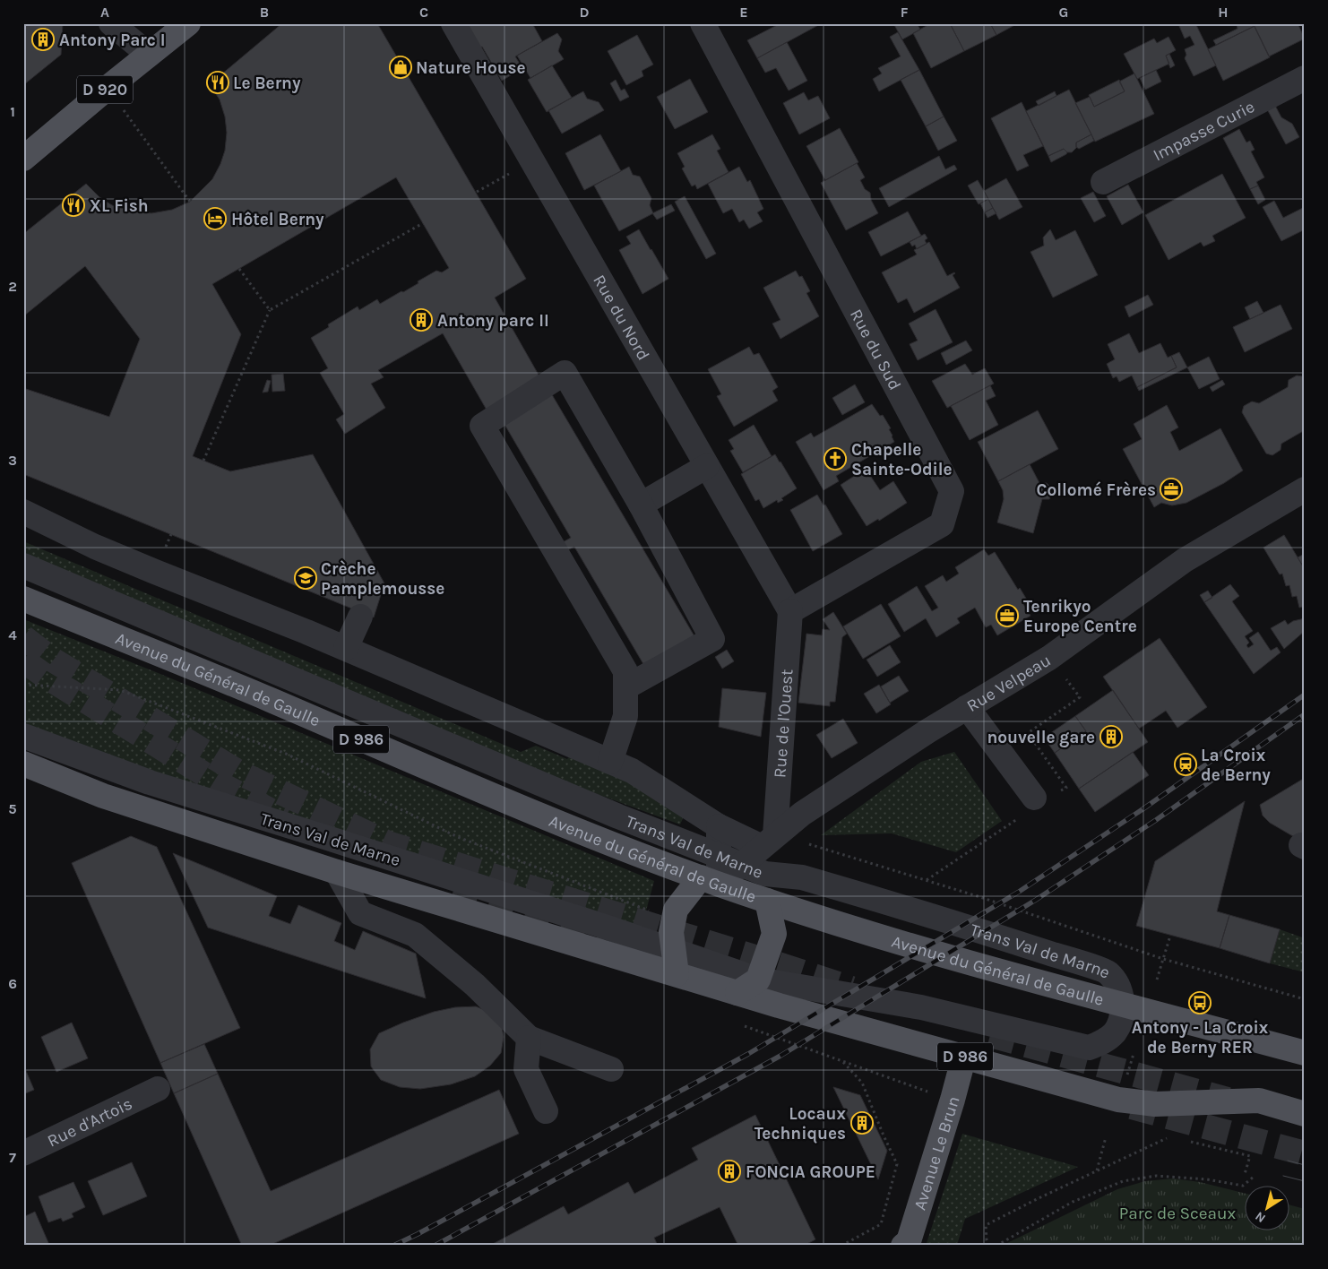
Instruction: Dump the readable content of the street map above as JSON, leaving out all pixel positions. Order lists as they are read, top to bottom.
{
  "streets": {
    "main road": [
      "D 920",
      "Avenue du Général de Gaulle",
      "D 986",
      "Avenue Le Brun"
    ],
    "street": [
      "Impasse Curie",
      "Rue du Nord",
      "Rue du Sud",
      "Rue Velpeau",
      "Rue de l'Ouest",
      "Trans Val de Marne",
      "Rue d'Artois"
    ]
  },
  "crossings": [
    ["Rue du Nord", "Rue du Sud"],
    ["Rue du Nord", "Rue de l'Ouest"],
    ["Rue du Sud", "Rue de l'Ouest"],
    ["Avenue du Général de Gaulle", "Rue Velpeau"],
    ["Avenue du Général de Gaulle", "Trans Val de Marne"],
    ["Rue Velpeau", "Rue de l'Ouest"],
    ["Rue Velpeau", "Trans Val de Marne"],
    ["D 986", "Avenue Le Brun"]
  ],
  "parks": ["Parc de Sceaux"],
  "places": {
    "building": [
      "Antony Parc I",
      "Antony parc II",
      "nouvelle gare",
      "Locaux Techniques",
      "FONCIA GROUPE"
    ],
    "shop": ["Nature House"],
    "restaurant": ["Le Berny", "XL Fish"],
    "hotel": ["Hôtel Berny"],
    "church": ["Chapelle Sainte-Odile"],
    "office": ["Collomé Frères", "Tenrikyo Europe Centre"],
    "school or university": ["Crèche Pamplemousse"],
    "station": ["La Croix de Berny"],
    "bus stop": ["Antony - La Croix de Berny RER"]
  },
  "north": "bottom left",
  "grid": {
    "columns": [
      "A",
      "B",
      "C",
      "D",
      "E",
      "F",
      "G",
      "H"
    ],
    "rows": [
      "1",
      "2",
      "3",
      "4",
      "5",
      "6",
      "7"
    ]
  }
}
